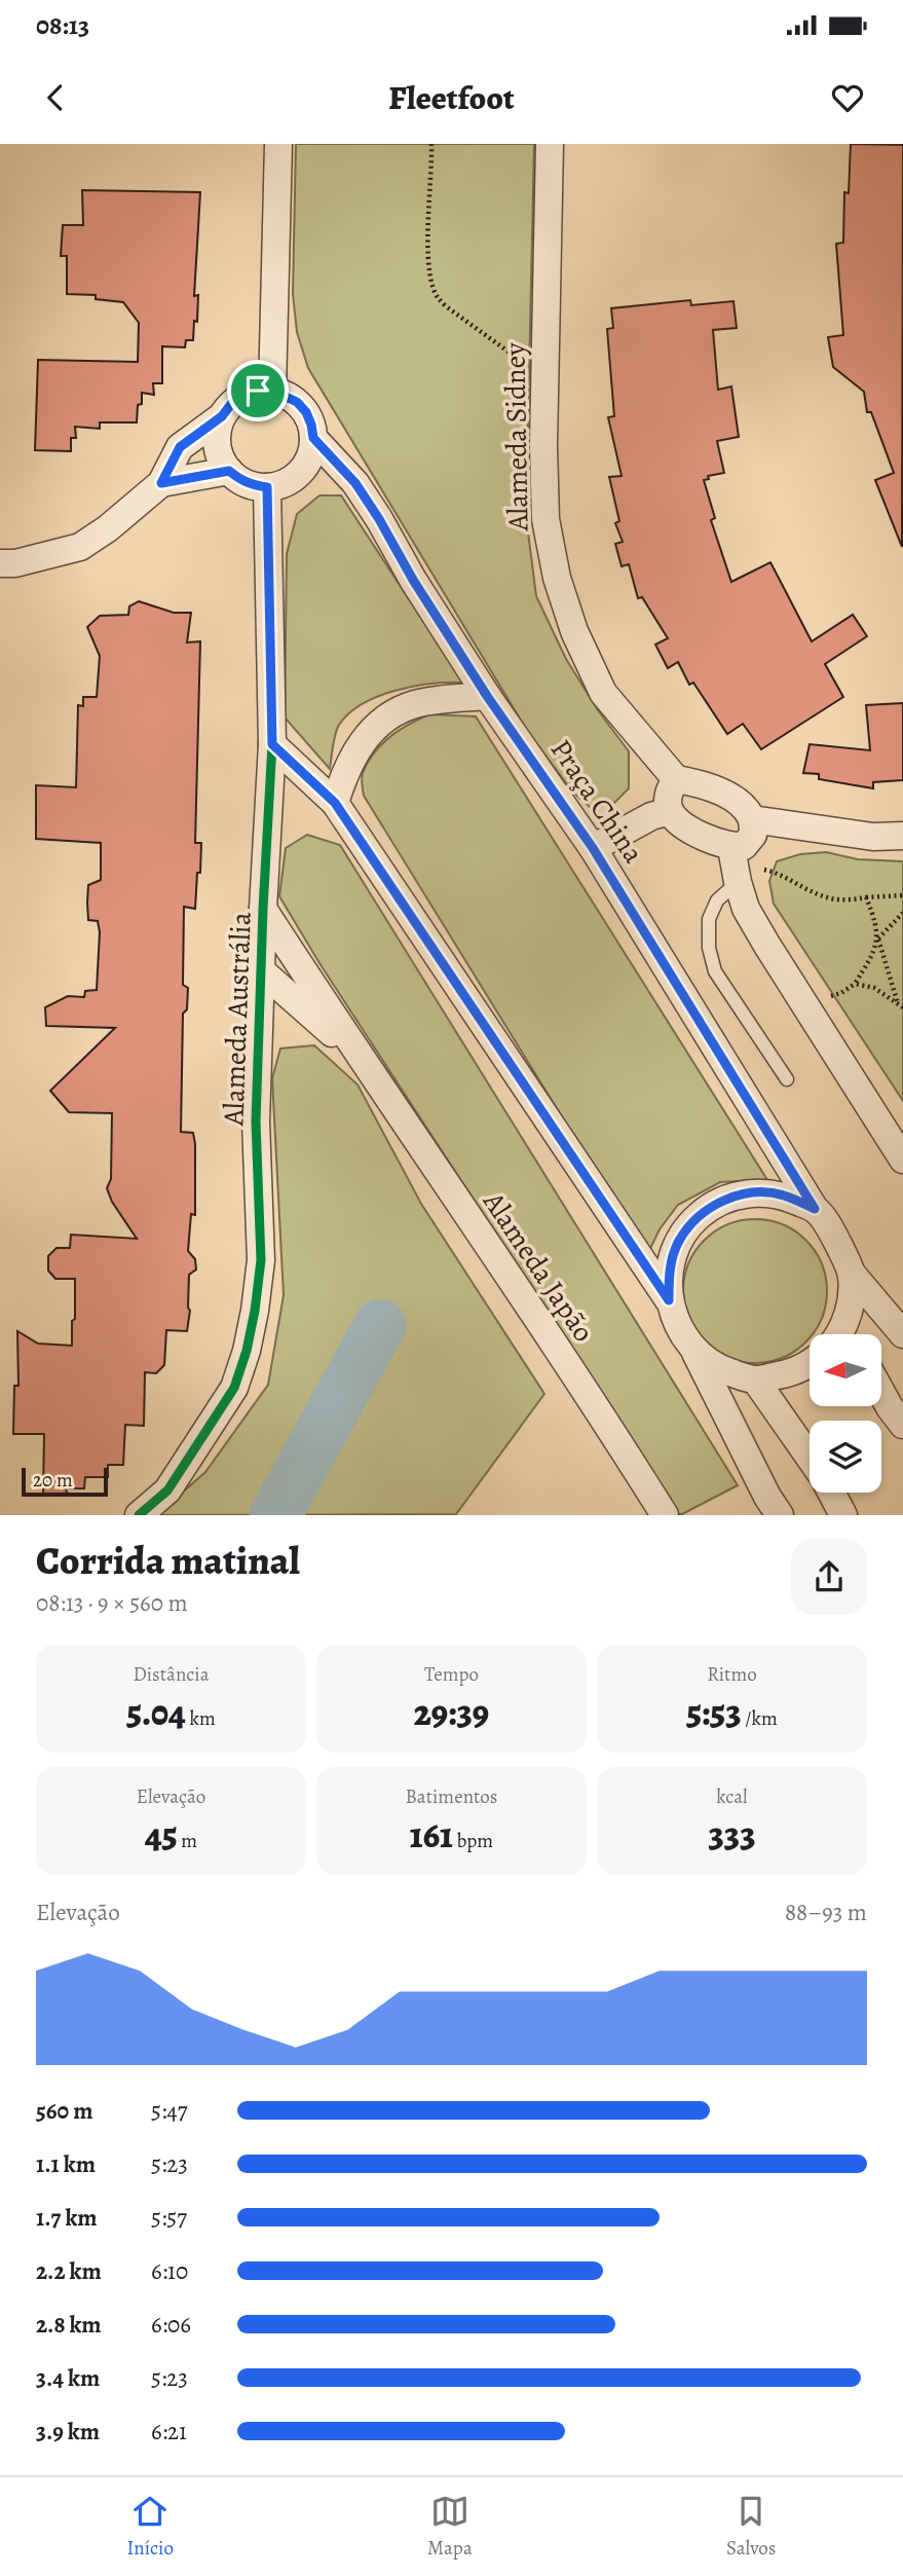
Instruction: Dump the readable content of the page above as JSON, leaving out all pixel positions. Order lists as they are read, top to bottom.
{
  "streets": {
    "street": [
      "Alameda Sidney",
      "Praça China",
      "Alameda Austrália",
      "Alameda Japão"
    ]
  },
  "crossings": [
    ["Praça China", "Alameda Austrália"],
    ["Alameda Austrália", "Alameda Japão"]
  ],
  "scale_bar": "20 m",
  "north": "left",
  "page": {
    "status": "08:13",
    "header": "Fleetfoot",
    "scale": "20 m",
    "heading": ["Corrida matinal", "08:13 · 9 × 560 m"],
    "stats": [
      ["Distância", "5.04 km"],
      ["Tempo", "29:39"],
      ["Ritmo", "5:53 /km"],
      ["Elevação", "45 m"],
      ["Batimentos", "161 bpm"],
      ["kcal", "333"]
    ],
    "chart": ["Elevação", "88–93 m"],
    "list": [
      {
        "name": "560 m",
        "note": "5:47"
      },
      {
        "name": "1.1 km",
        "note": "5:23"
      },
      {
        "name": "1.7 km",
        "note": "5:57"
      },
      {
        "name": "2.2 km",
        "note": "6:10"
      },
      {
        "name": "2.8 km",
        "note": "6:06"
      },
      {
        "name": "3.4 km",
        "note": "5:23"
      },
      {
        "name": "3.9 km",
        "note": "6:21"
      }
    ],
    "tabs": ["Início", "Mapa", "Salvos"]
  }
}
